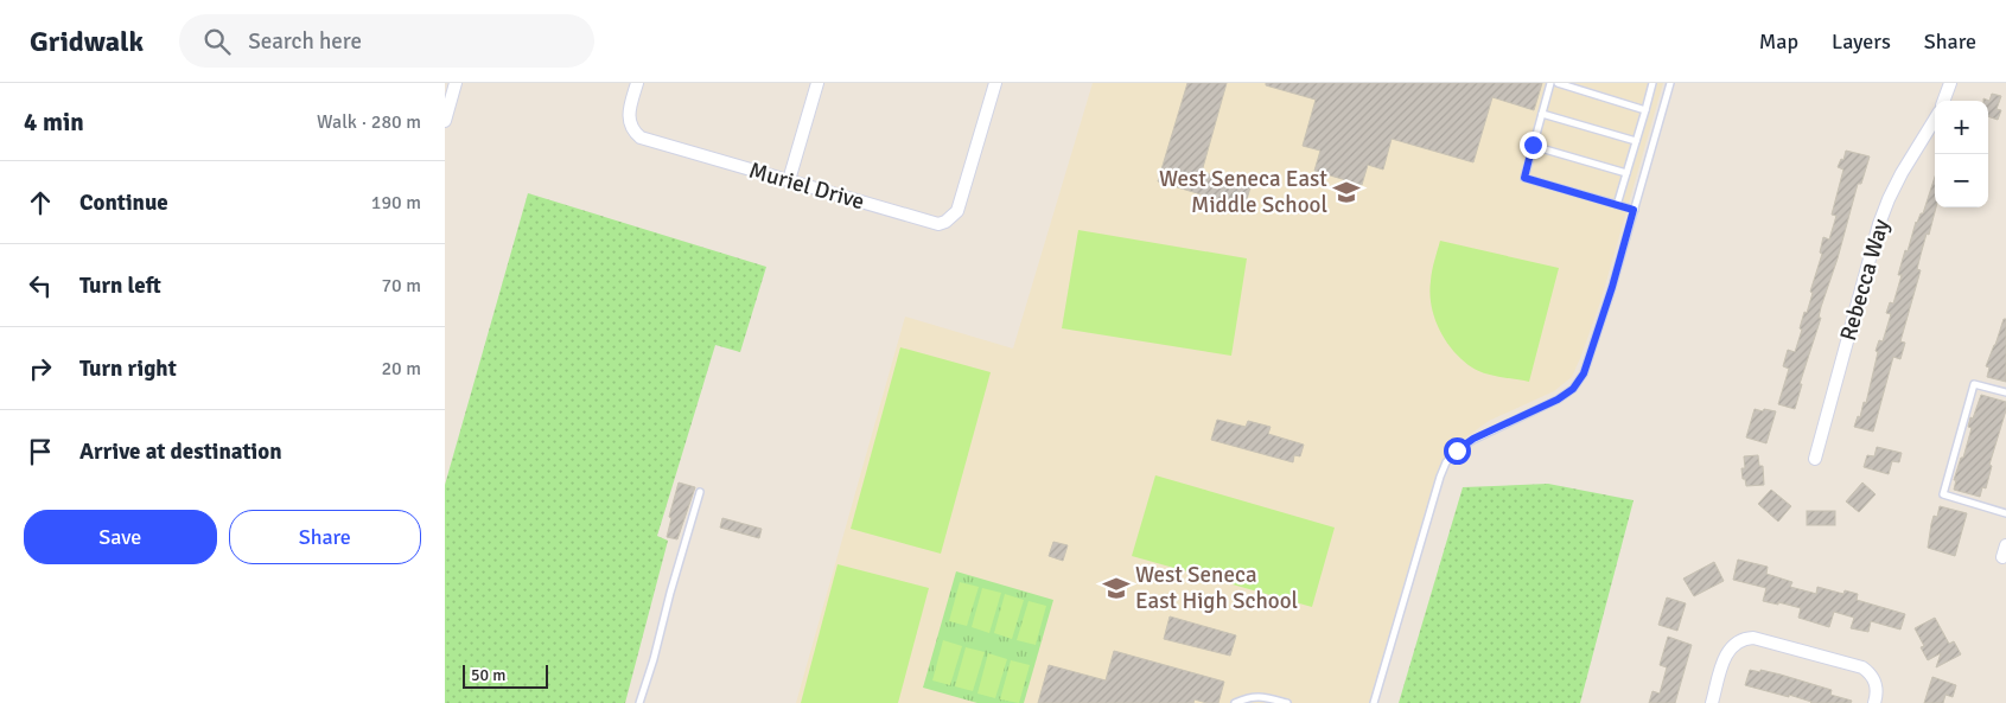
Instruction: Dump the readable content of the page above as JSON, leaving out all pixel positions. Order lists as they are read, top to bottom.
{
  "streets": {
    "street": ["Muriel Drive", "Rebecca Way"]
  },
  "places": {
    "school or university": ["West Seneca East Middle School", "West Seneca East High School"]
  },
  "scale_bar": "50 m",
  "page": {
    "header": "Gridwalk",
    "search": "Search here",
    "nav": ["Map", "Layers", "Share"],
    "heading": ["4 min", "Walk · 280 m"],
    "map_buttons": ["+", "−"],
    "list": [
      ["Continue", "190 m"],
      ["Turn left", "70 m"],
      ["Turn right", "20 m"],
      "Arrive at destination"
    ],
    "buttons": ["Save", "Share"],
    "scale": "50 m"
  }
}
